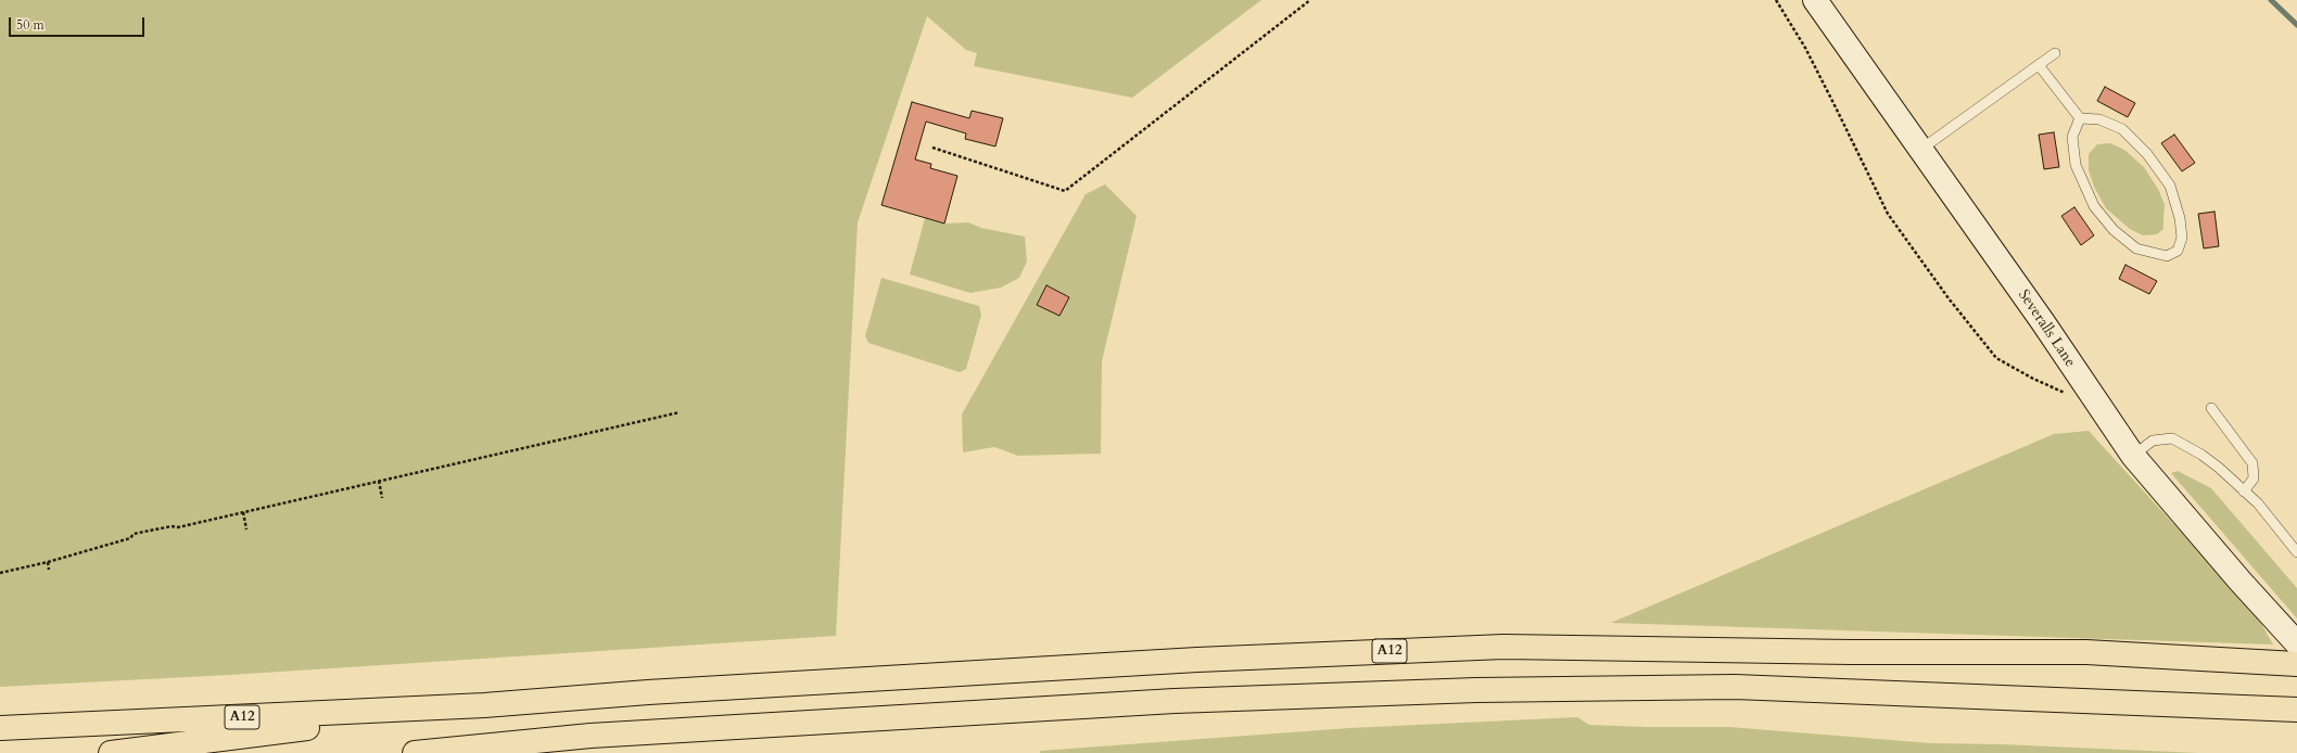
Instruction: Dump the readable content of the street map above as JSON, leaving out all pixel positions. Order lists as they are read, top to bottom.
{
  "streets": {
    "highway": ["A12"],
    "street": ["Severalls Lane"]
  },
  "scale_bar": "50 m"
}
